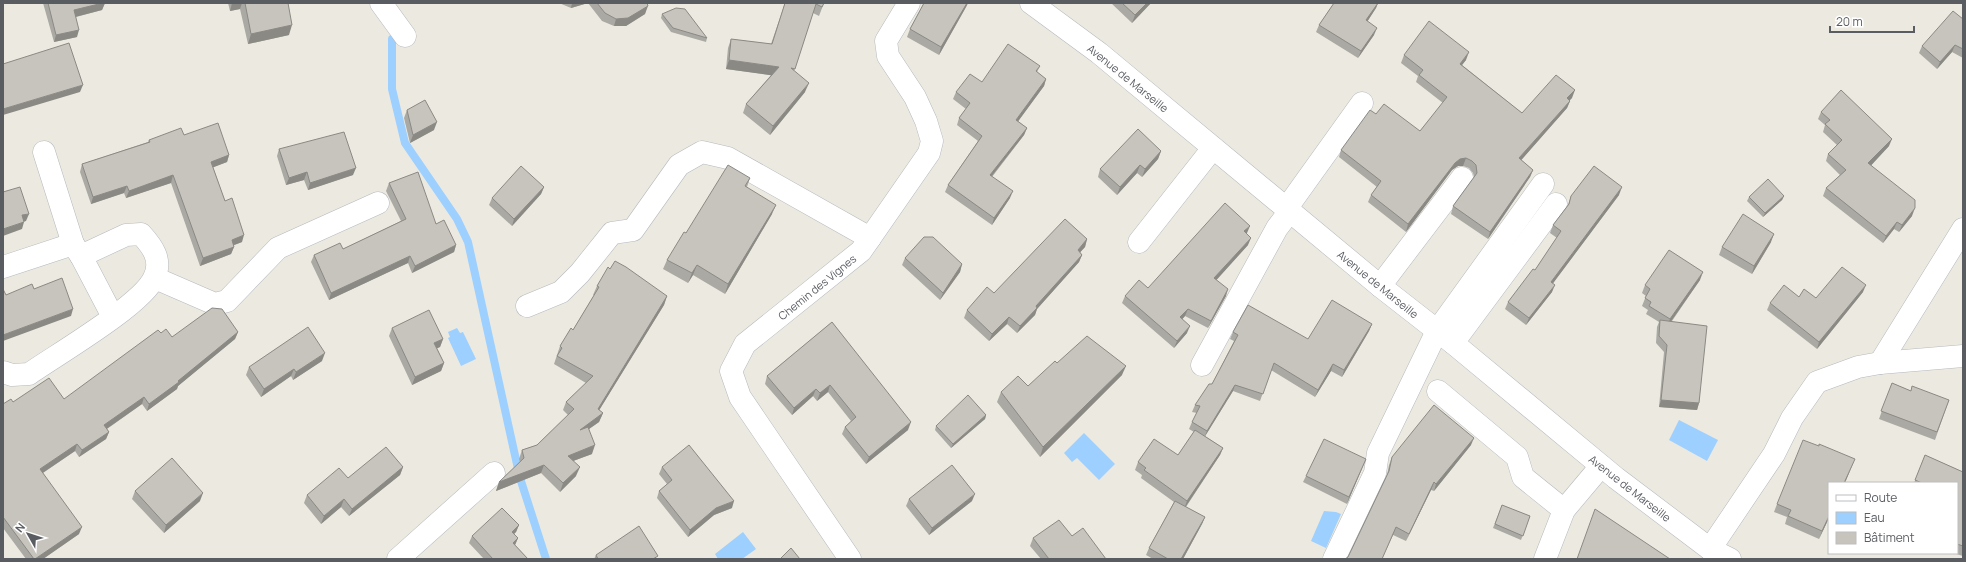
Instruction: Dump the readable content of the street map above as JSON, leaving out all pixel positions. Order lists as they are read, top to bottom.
{
  "streets": {
    "street": ["Avenue de Marseille", "Chemin des Vignes"]
  },
  "legend": ["Route", "Eau", "Bâtiment"],
  "scale_bar": "20 m",
  "north": "top left"
}
